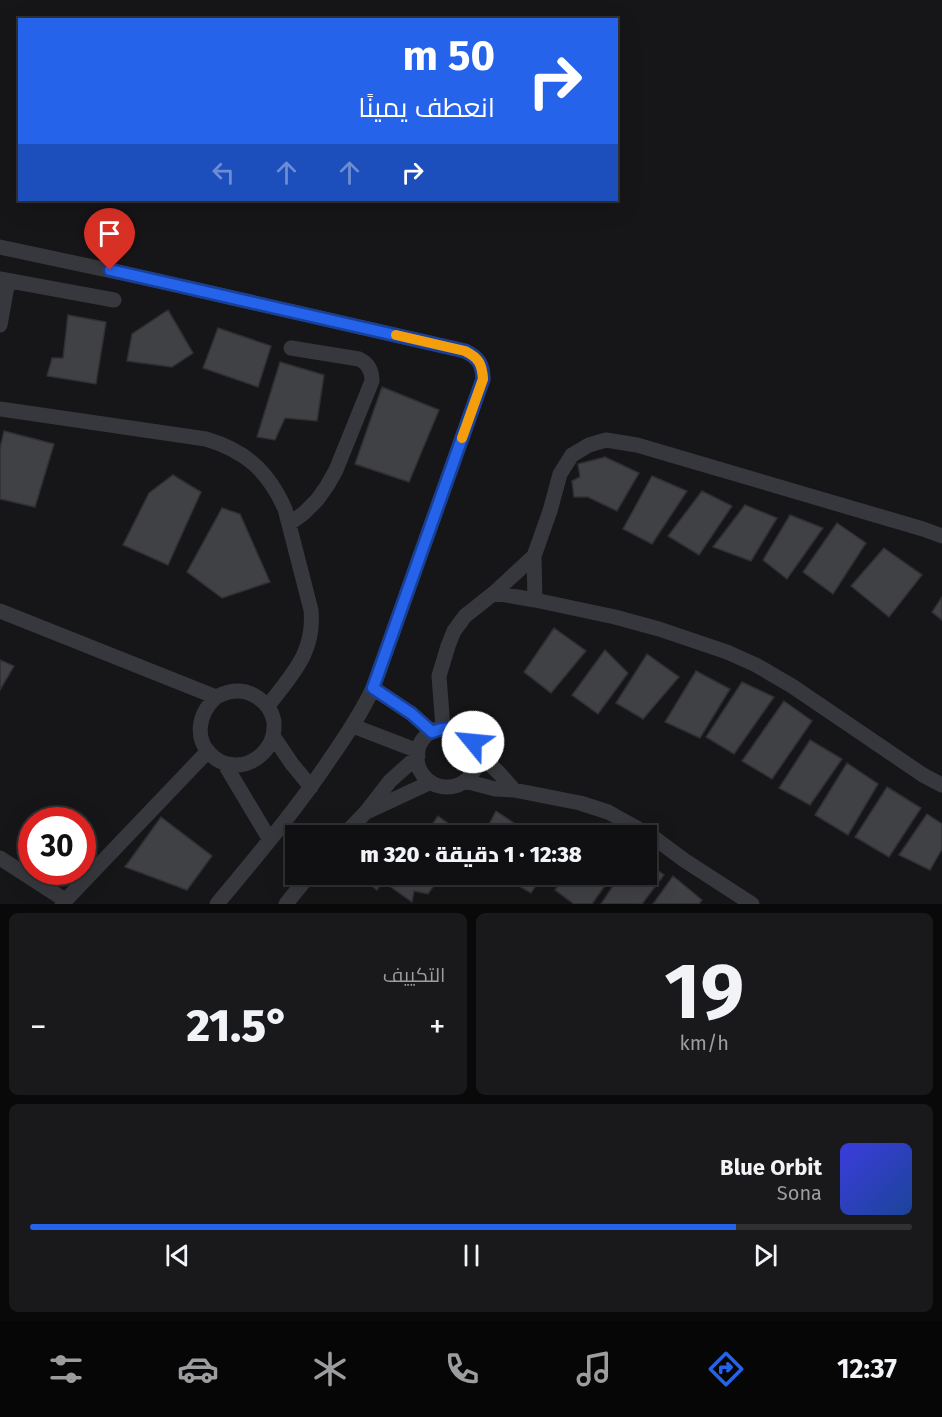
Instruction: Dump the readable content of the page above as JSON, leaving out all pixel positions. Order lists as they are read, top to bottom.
{
  "page": {
    "turn": ["50 m", "انعطف يمينًا"],
    "limit": "30",
    "trip": "12:38 · 1 دقيقة · 320 m",
    "tile": [
      ["19", "km/h"],
      "التكييف"
    ],
    "heat": ["−", "21.5°", "+"],
    "song": ["Blue Orbit", "Sona"],
    "tabs": "12:37"
  }
}
